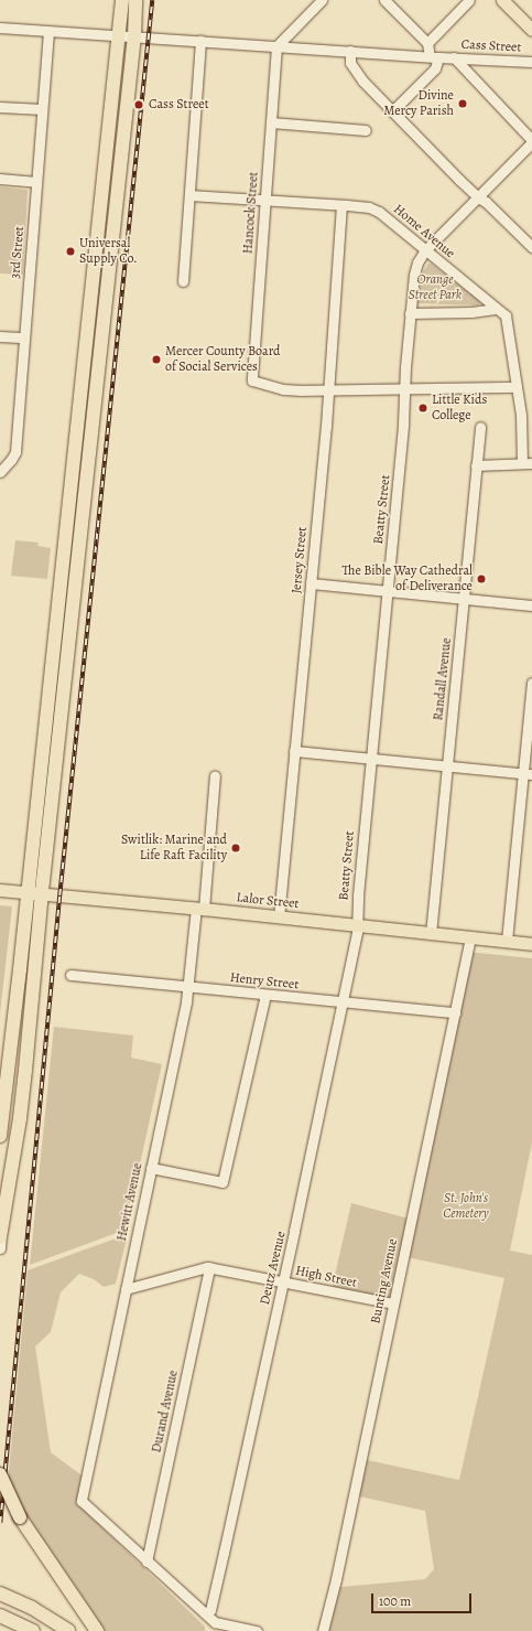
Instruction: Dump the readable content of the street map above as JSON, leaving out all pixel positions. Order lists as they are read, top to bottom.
{
  "streets": {
    "main road": ["Lalor Street"],
    "street": [
      "Cass Street",
      "Hancock Street",
      "Home Avenue",
      "3rd Street",
      "Beatty Street",
      "Jersey Street",
      "Randall Avenue",
      "Henry Street",
      "Hewitt Avenue",
      "Deutz Avenue",
      "High Street",
      "Bunting Avenue",
      "Durand Avenue"
    ]
  },
  "crossings": [
    ["Cass Street", "Hancock Street"],
    ["Cass Street", "3rd Street"],
    ["Hancock Street", "Home Avenue"],
    ["Hancock Street", "Jersey Street"],
    ["Home Avenue", "Beatty Street"],
    ["Home Avenue", "Jersey Street"],
    ["Beatty Street", "Lalor Street"],
    ["Beatty Street", "Deutz Avenue"],
    ["Jersey Street", "Lalor Street"],
    ["Randall Avenue", "Lalor Street"],
    ["Lalor Street", "Hewitt Avenue"],
    ["Lalor Street", "Deutz Avenue"],
    ["Lalor Street", "Bunting Avenue"],
    ["Henry Street", "Hewitt Avenue"],
    ["Henry Street", "Deutz Avenue"],
    ["Henry Street", "Bunting Avenue"],
    ["Hewitt Avenue", "High Street"],
    ["Hewitt Avenue", "Durand Avenue"],
    ["Deutz Avenue", "High Street"],
    ["High Street", "Bunting Avenue"],
    ["High Street", "Durand Avenue"]
  ],
  "parks": ["Orange Street Park", "St. John's Cemetery"],
  "places": [
    "Divine Mercy Parish",
    "Cass Street",
    "Universal Supply Co.",
    "Mercer County Board of Social Services",
    "Little Kids College",
    "The Bible Way Cathedral of Deliverance",
    "Switlik: Marine and Life Raft Facility"
  ],
  "scale_bar": "100 m"
}
